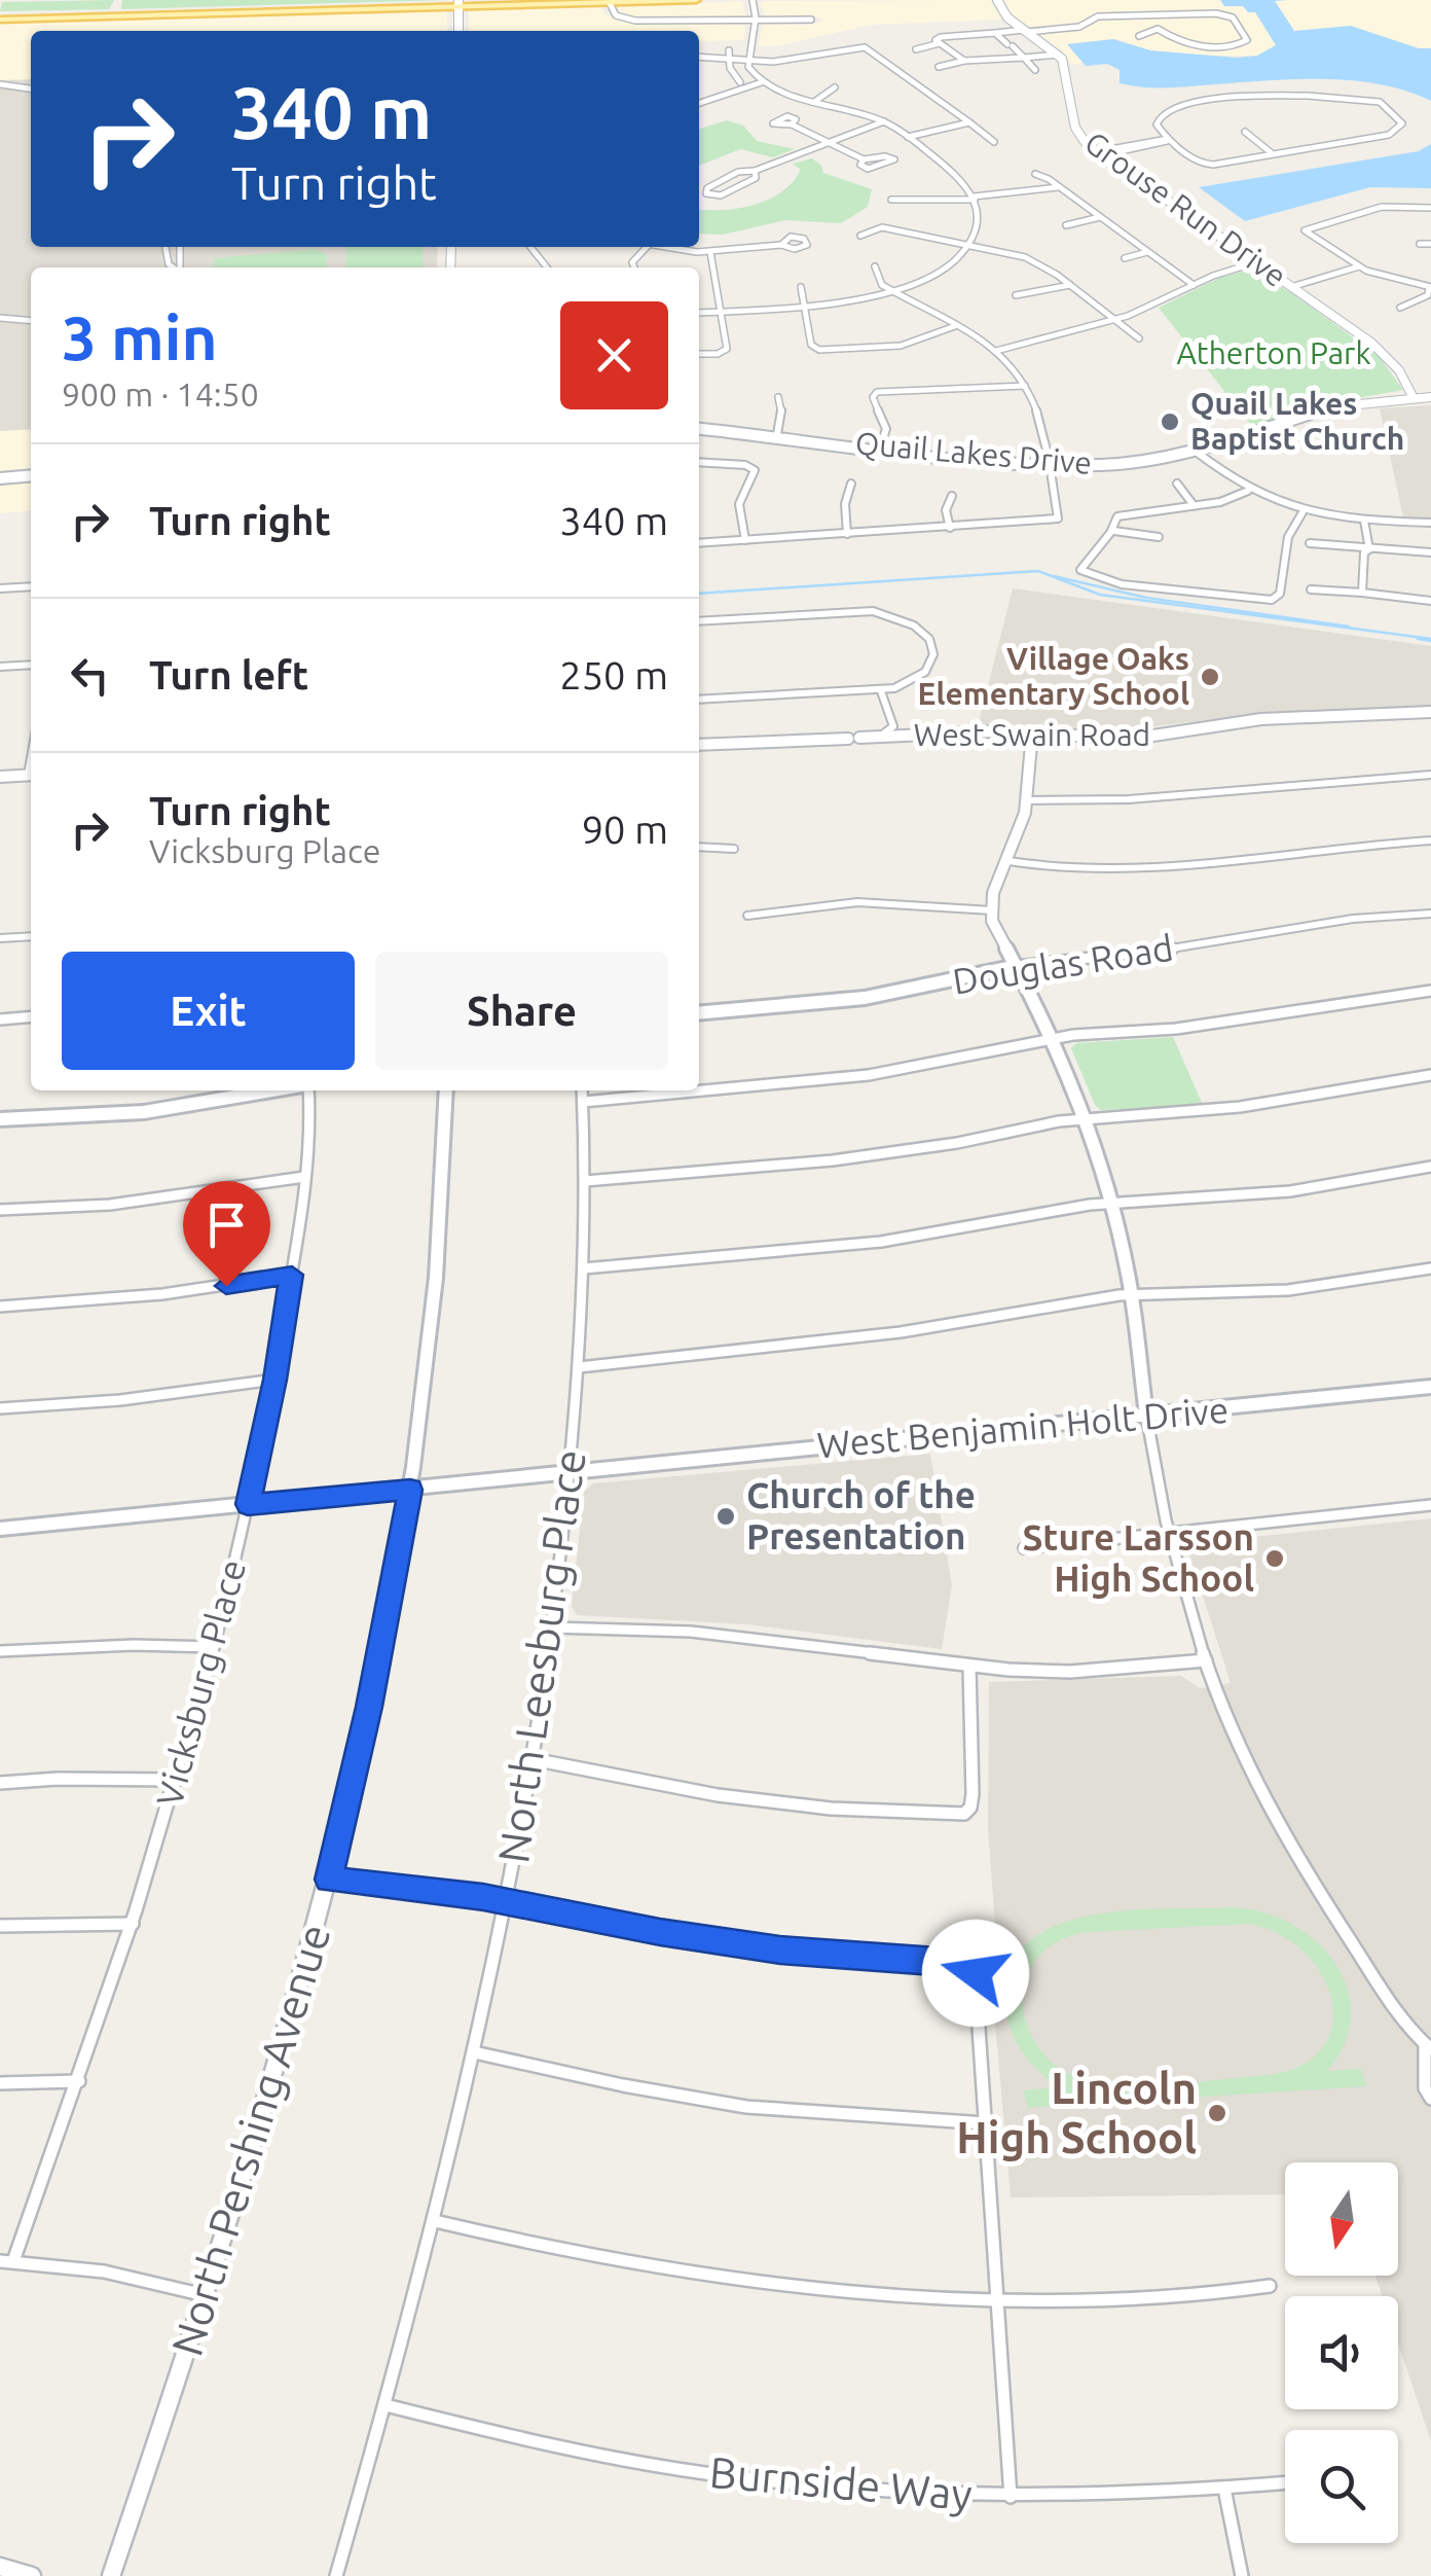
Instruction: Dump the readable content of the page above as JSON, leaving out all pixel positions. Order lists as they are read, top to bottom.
{
  "streets": {
    "street": [
      "Grouse Run Drive",
      "Quail Lakes Drive",
      "West Swain Road",
      "Douglas Road",
      "West Benjamin Holt Drive",
      "North Leesburg Place",
      "Vicksburg Place",
      "North Pershing Avenue",
      "Burnside Way"
    ]
  },
  "crossings": [
    ["Grouse Run Drive", "Quail Lakes Drive"],
    ["West Benjamin Holt Drive", "North Leesburg Place"],
    ["West Benjamin Holt Drive", "Vicksburg Place"],
    ["West Benjamin Holt Drive", "North Pershing Avenue"],
    ["North Leesburg Place", "Burnside Way"]
  ],
  "parks": ["Atherton Park"],
  "places": [
    "Quail Lakes Baptist Church",
    "Village Oaks Elementary School",
    "Church of the Presentation",
    "Sture Larsson High School",
    "Lincoln High School"
  ],
  "north": "bottom",
  "page": {
    "turn": ["340 m", "Turn right"],
    "heading": ["3 min", "900 m · 14:50"],
    "list": [
      {
        "name": "Turn right",
        "value": "340 m"
      },
      {
        "name": "Turn left",
        "value": "250 m"
      },
      {
        "name": "Turn right",
        "note": "Vicksburg Place",
        "value": "90 m"
      }
    ],
    "buttons": ["Exit", "Share"]
  }
}
